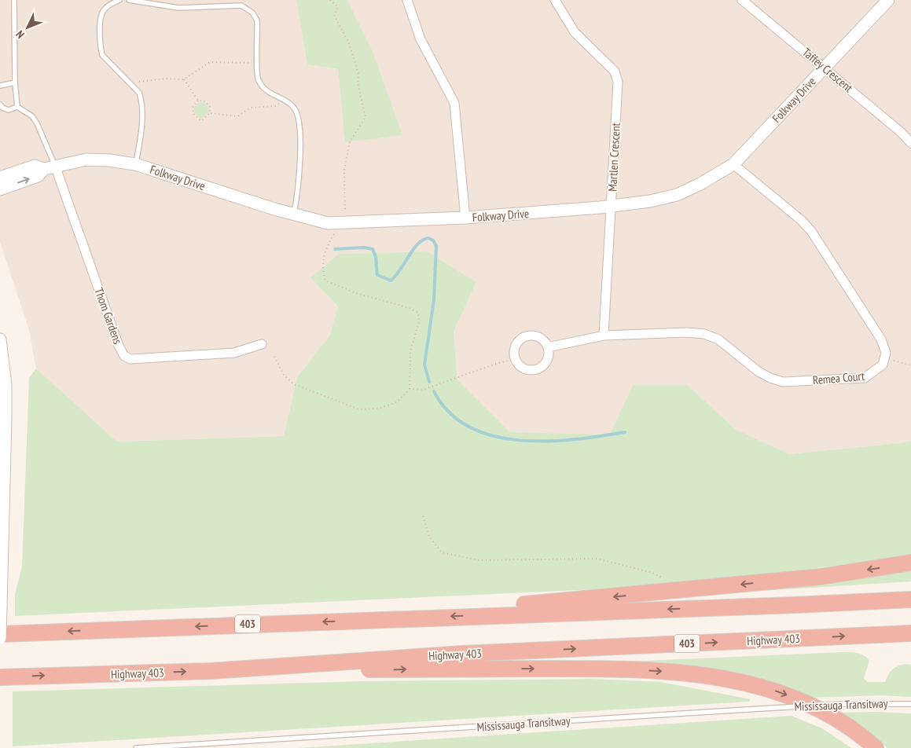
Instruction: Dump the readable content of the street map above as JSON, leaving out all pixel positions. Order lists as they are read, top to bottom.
{
  "streets": {
    "highway": ["403", "Highway 403"],
    "street": [
      "Taffey Crescent",
      "Folkway Drive",
      "Martlen Crescent",
      "Thom Gardens",
      "Remea Court"
    ],
    "lane": ["Mississauga Transitway"]
  },
  "crossings": [
    ["Taffey Crescent", "Folkway Drive"],
    ["Folkway Drive", "Martlen Crescent"],
    ["Folkway Drive", "Thom Gardens"],
    ["Martlen Crescent", "Remea Court"]
  ],
  "north": "bottom left"
}
